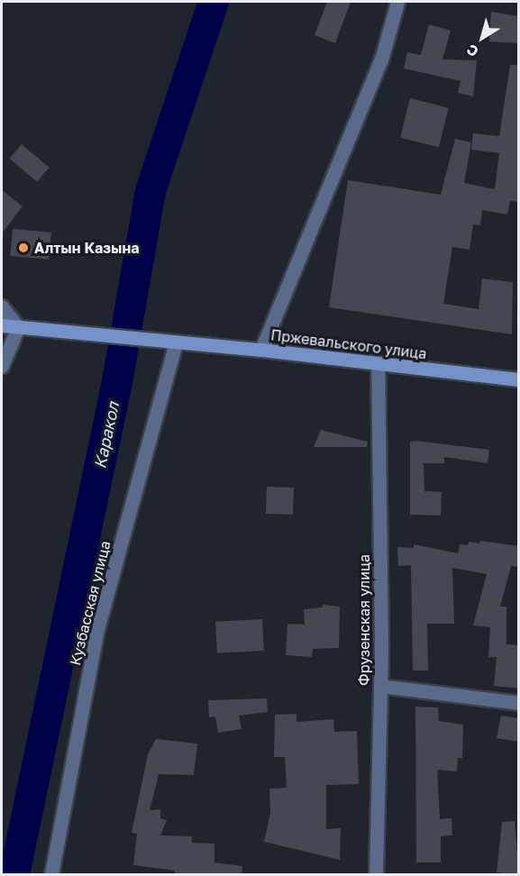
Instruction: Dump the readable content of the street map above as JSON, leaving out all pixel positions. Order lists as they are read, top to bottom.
{
  "streets": {
    "main road": ["Пржевальского улица"],
    "street": ["Кузбасская улица", "Фрузенская улица"]
  },
  "crossings": [
    ["Пржевальского улица", "Кузбасская улица"],
    ["Пржевальского улица", "Фрузенская улица"]
  ],
  "water": ["Каракол"],
  "places": ["Алтын Казына"],
  "north": "bottom left"
}
